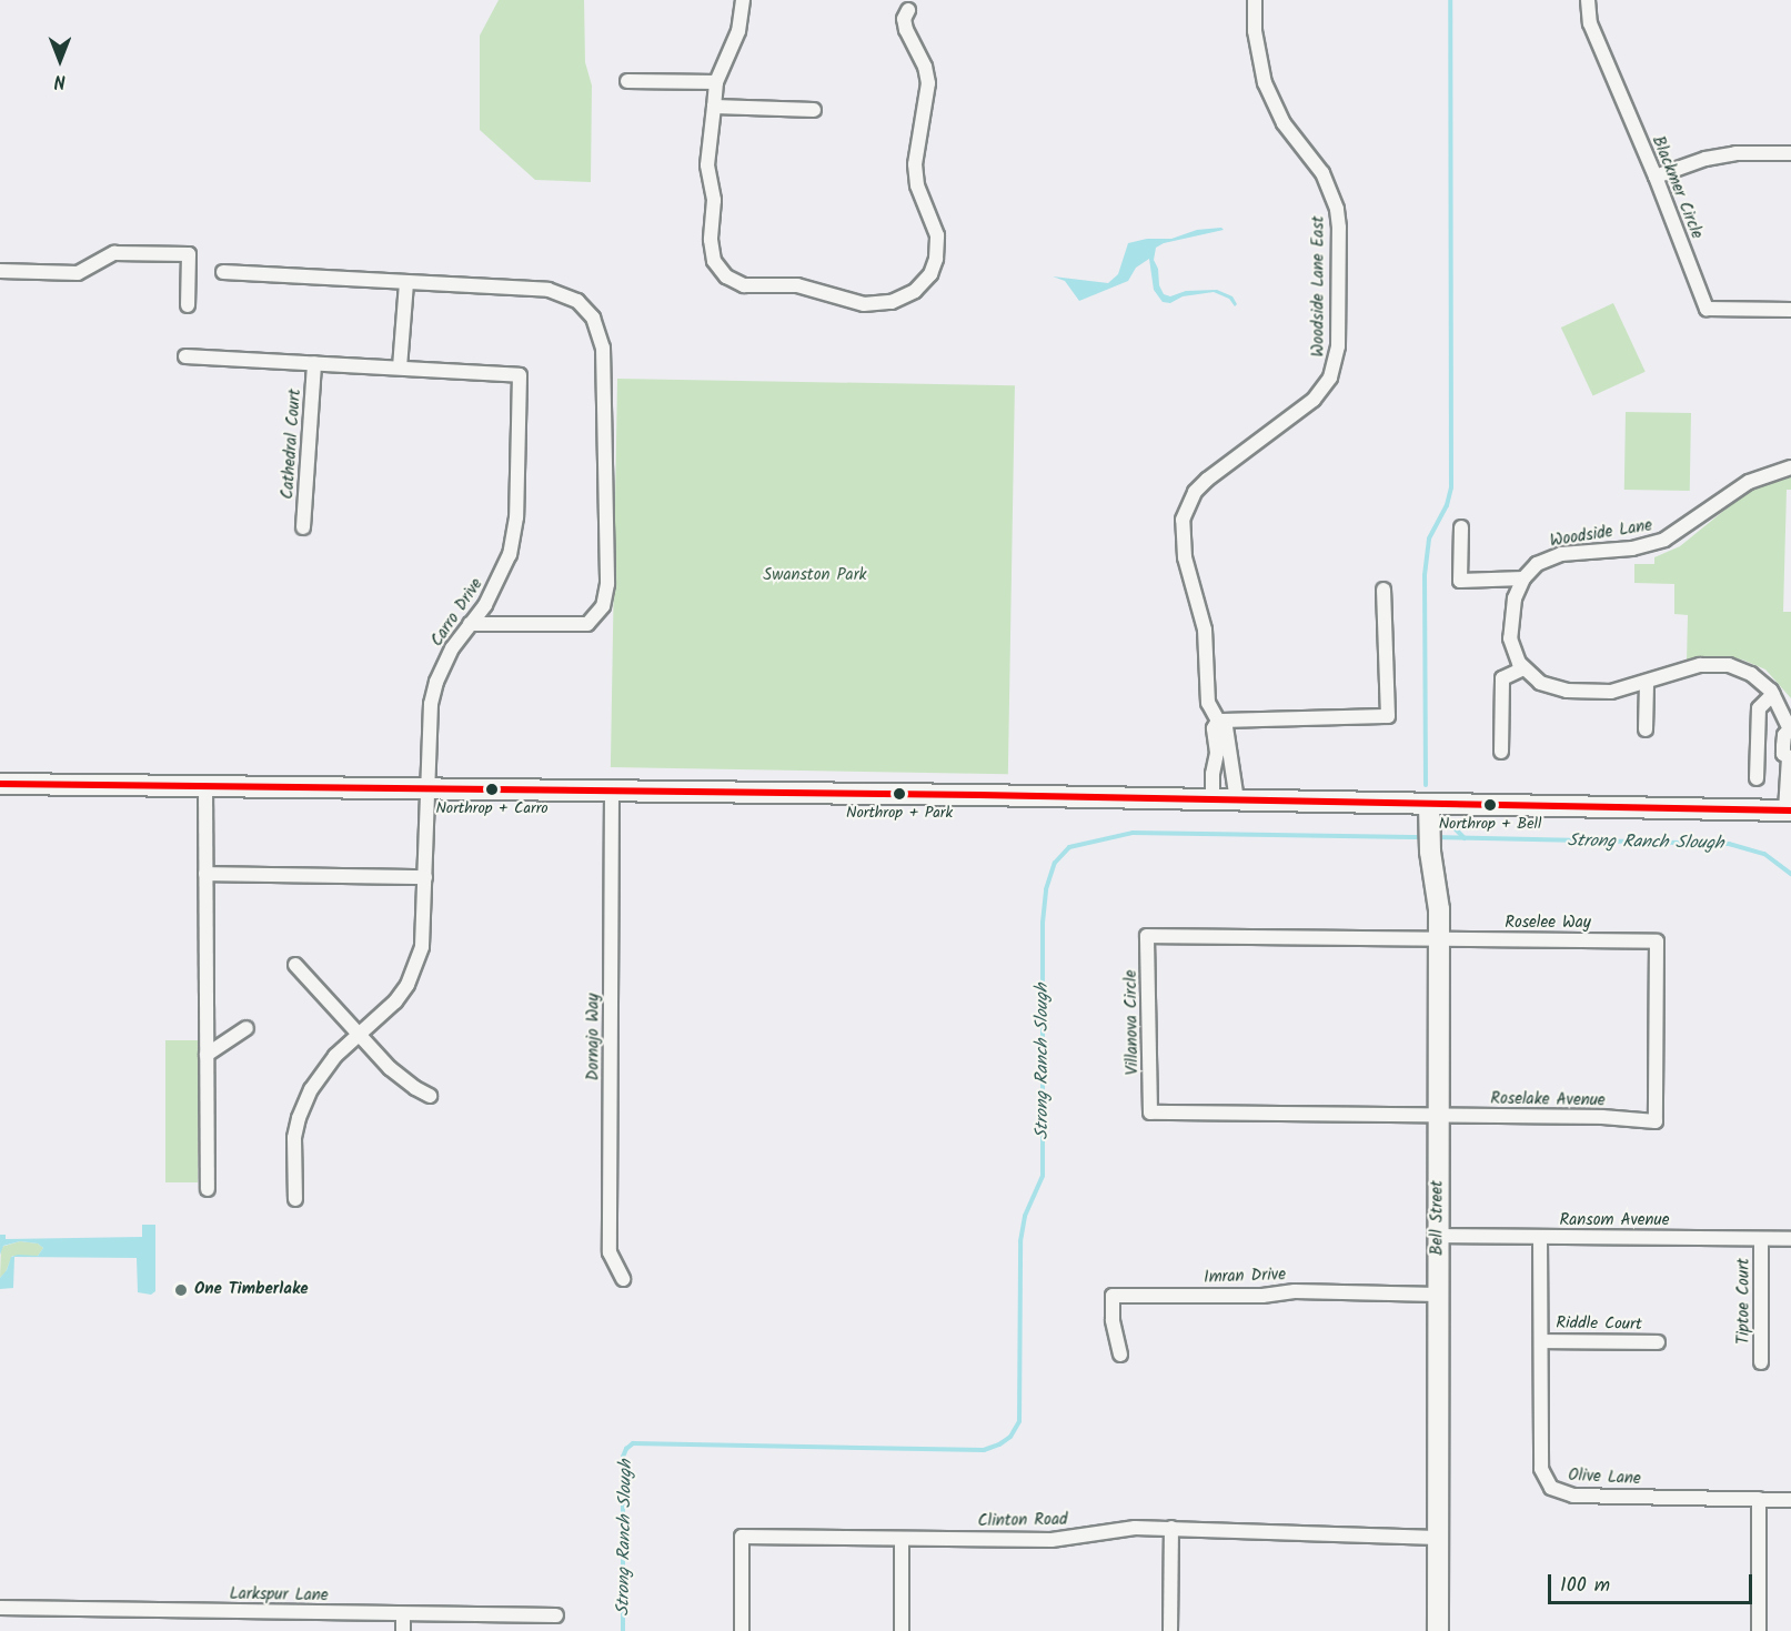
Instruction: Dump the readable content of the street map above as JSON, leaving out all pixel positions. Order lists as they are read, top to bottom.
{
  "streets": {
    "street": [
      "Blackmer Circle",
      "Woodside Lane East",
      "Cathedral Court",
      "Woodside Lane",
      "Carro Drive",
      "Roselee Way",
      "Villanova Circle",
      "Dornajo Way",
      "Roselake Avenue",
      "Bell Street",
      "Ransom Avenue",
      "Imran Drive",
      "Tiptoe Court",
      "Riddle Court",
      "Olive Lane",
      "Clinton Road",
      "Larkspur Lane"
    ]
  },
  "crossings": [
    ["Cathedral Court", "Carro Drive"],
    ["Roselee Way", "Villanova Circle"],
    ["Roselee Way", "Roselake Avenue"],
    ["Roselee Way", "Bell Street"],
    ["Villanova Circle", "Roselake Avenue"],
    ["Villanova Circle", "Bell Street"],
    ["Roselake Avenue", "Bell Street"],
    ["Bell Street", "Ransom Avenue"],
    ["Bell Street", "Imran Drive"],
    ["Bell Street", "Clinton Road"],
    ["Ransom Avenue", "Tiptoe Court"],
    ["Ransom Avenue", "Olive Lane"],
    ["Riddle Court", "Olive Lane"]
  ],
  "water": ["Strong Ranch Slough"],
  "parks": ["Swanston Park"],
  "places": [
    "Northrop + Carro",
    "Northrop + Park",
    "Northrop + Bell",
    "One Timberlake"
  ],
  "scale_bar": "100 m",
  "north": "bottom"
}
